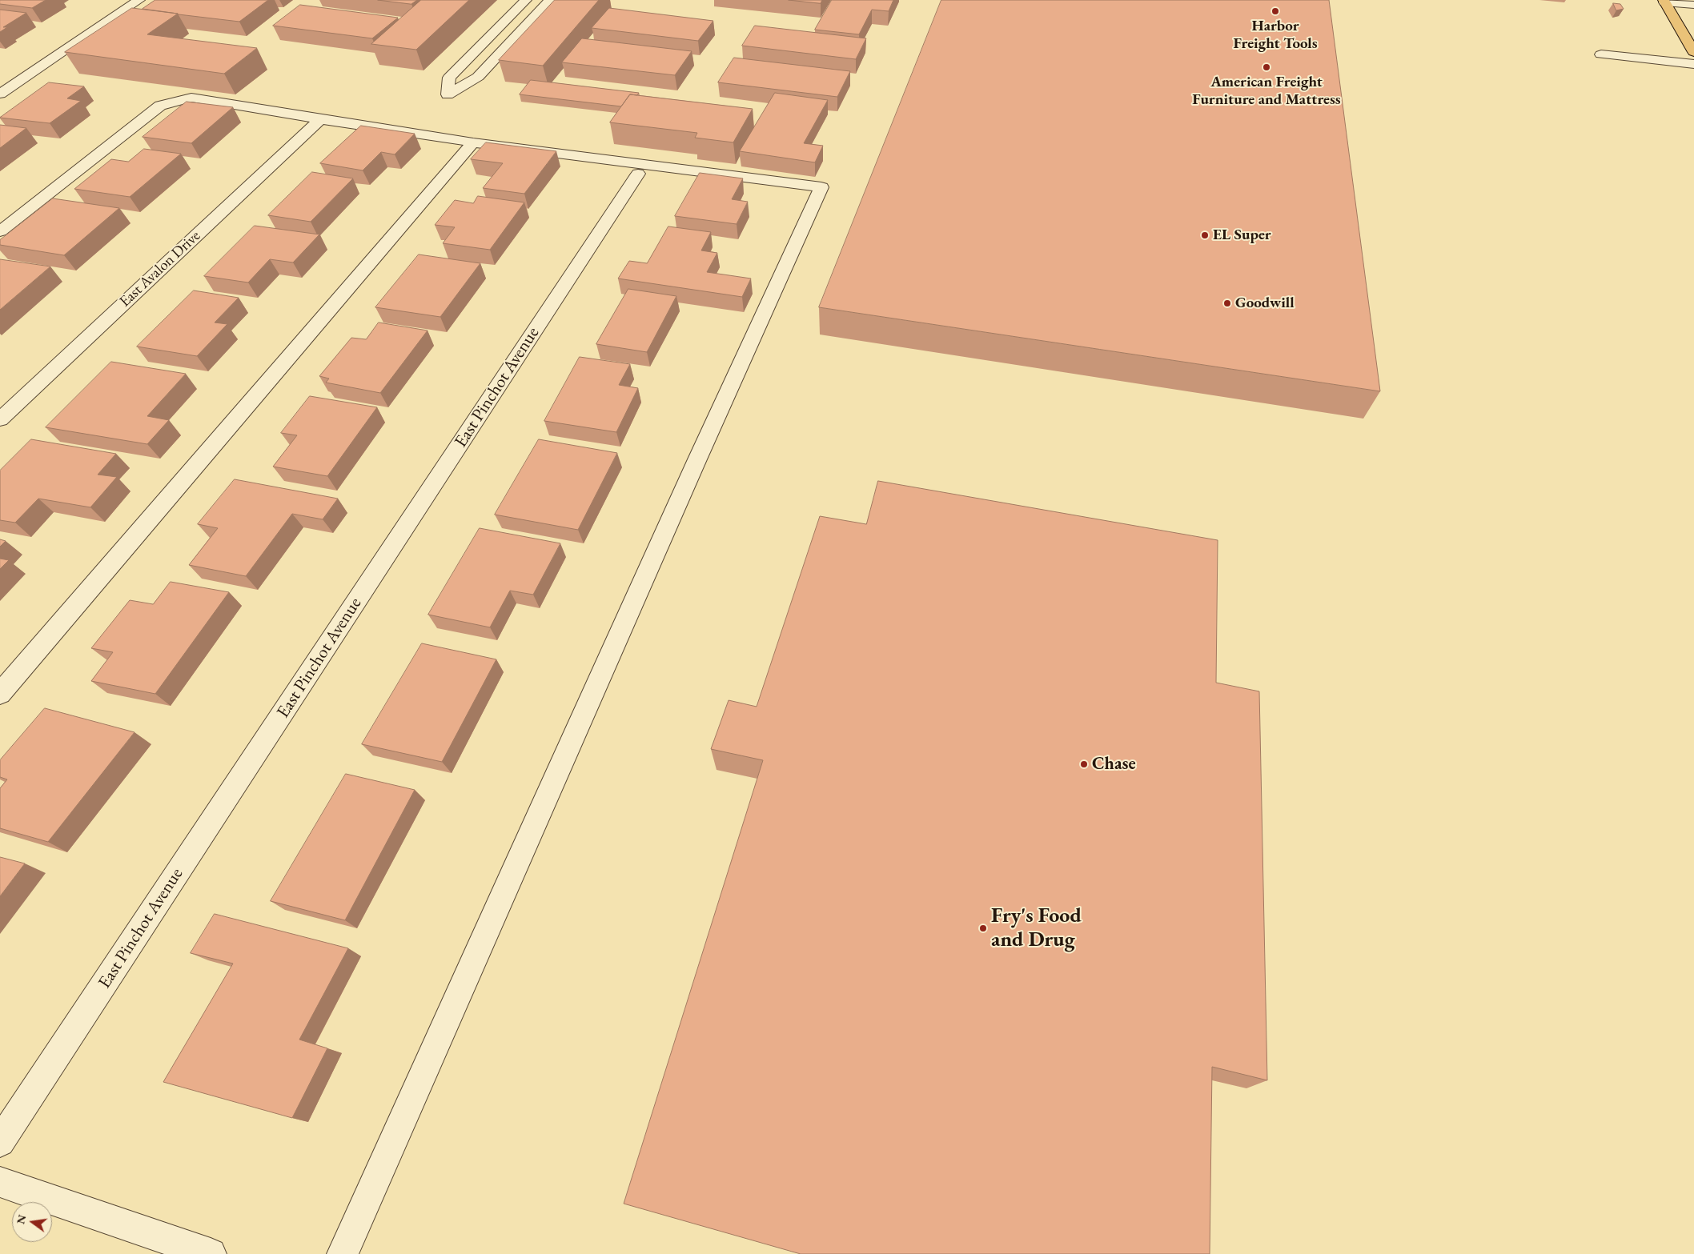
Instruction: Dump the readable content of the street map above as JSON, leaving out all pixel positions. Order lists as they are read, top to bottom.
{
  "streets": {
    "street": ["East Avalon Drive", "East Pinchot Avenue"]
  },
  "places": [
    "Harbor Freight Tools",
    "American Freight Furniture and Mattress",
    "EL Super",
    "Goodwill",
    "Chase",
    "Fry's Food and Drug"
  ],
  "north": "left"
}
